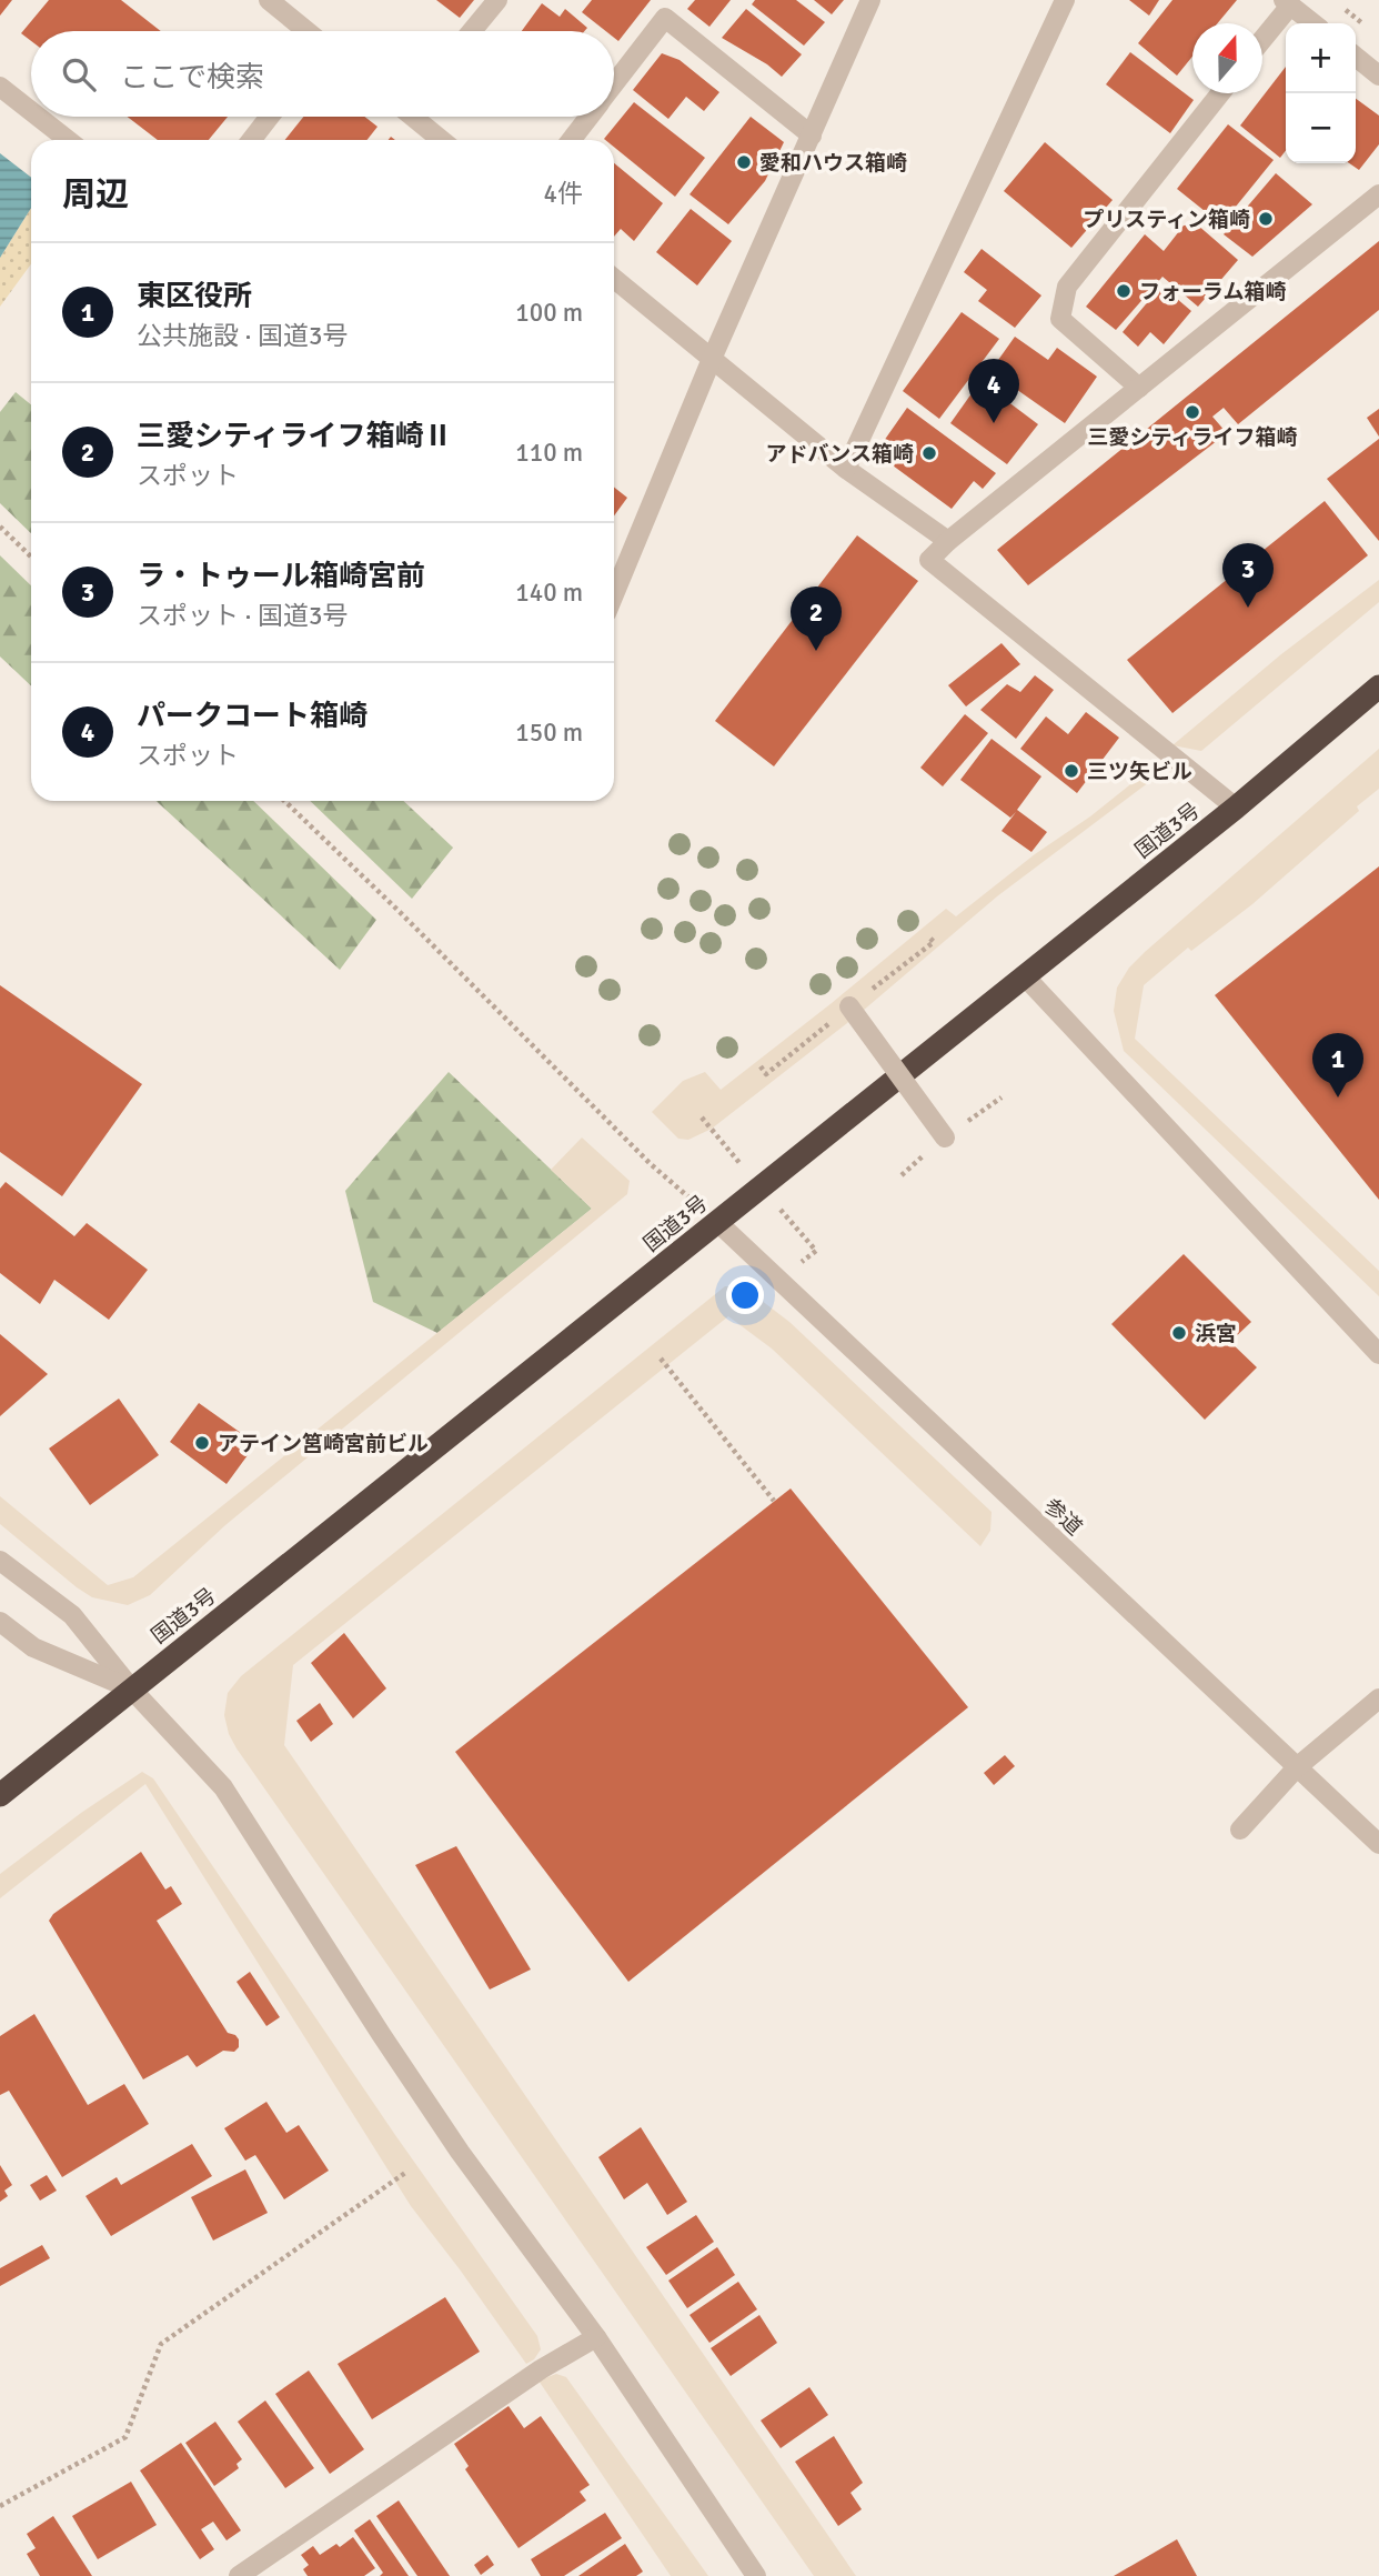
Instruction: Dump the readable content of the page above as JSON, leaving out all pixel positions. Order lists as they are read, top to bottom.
{
  "streets": {
    "highway": ["国道3号"],
    "street": ["参道"]
  },
  "crossings": [
    ["国道3号", "参道"]
  ],
  "places": [
    "愛和ハウス箱崎",
    "プリスティン箱崎",
    "フォーラム箱崎",
    "三愛シティライフ箱崎",
    "アドバンス箱崎",
    "三ツ矢ビル",
    "浜宮",
    "アテイン筥崎宮前ビル"
  ],
  "north": "top",
  "page": {
    "map_buttons": ["+", "−"],
    "search": "ここで検索",
    "heading": ["周辺", "4件"],
    "list": [
      {
        "mark": "1",
        "name": "東区役所",
        "note": "公共施設 · 国道3号",
        "value": "100 m"
      },
      {
        "mark": "2",
        "name": "三愛シティライフ箱崎Ⅱ",
        "note": "スポット",
        "value": "110 m"
      },
      {
        "mark": "3",
        "name": "ラ・トゥール箱崎宮前",
        "note": "スポット · 国道3号",
        "value": "140 m"
      },
      {
        "mark": "4",
        "name": "パークコート箱崎",
        "note": "スポット",
        "value": "150 m"
      }
    ],
    "pins": [
      "4",
      "3",
      "2",
      "1"
    ]
  }
}
